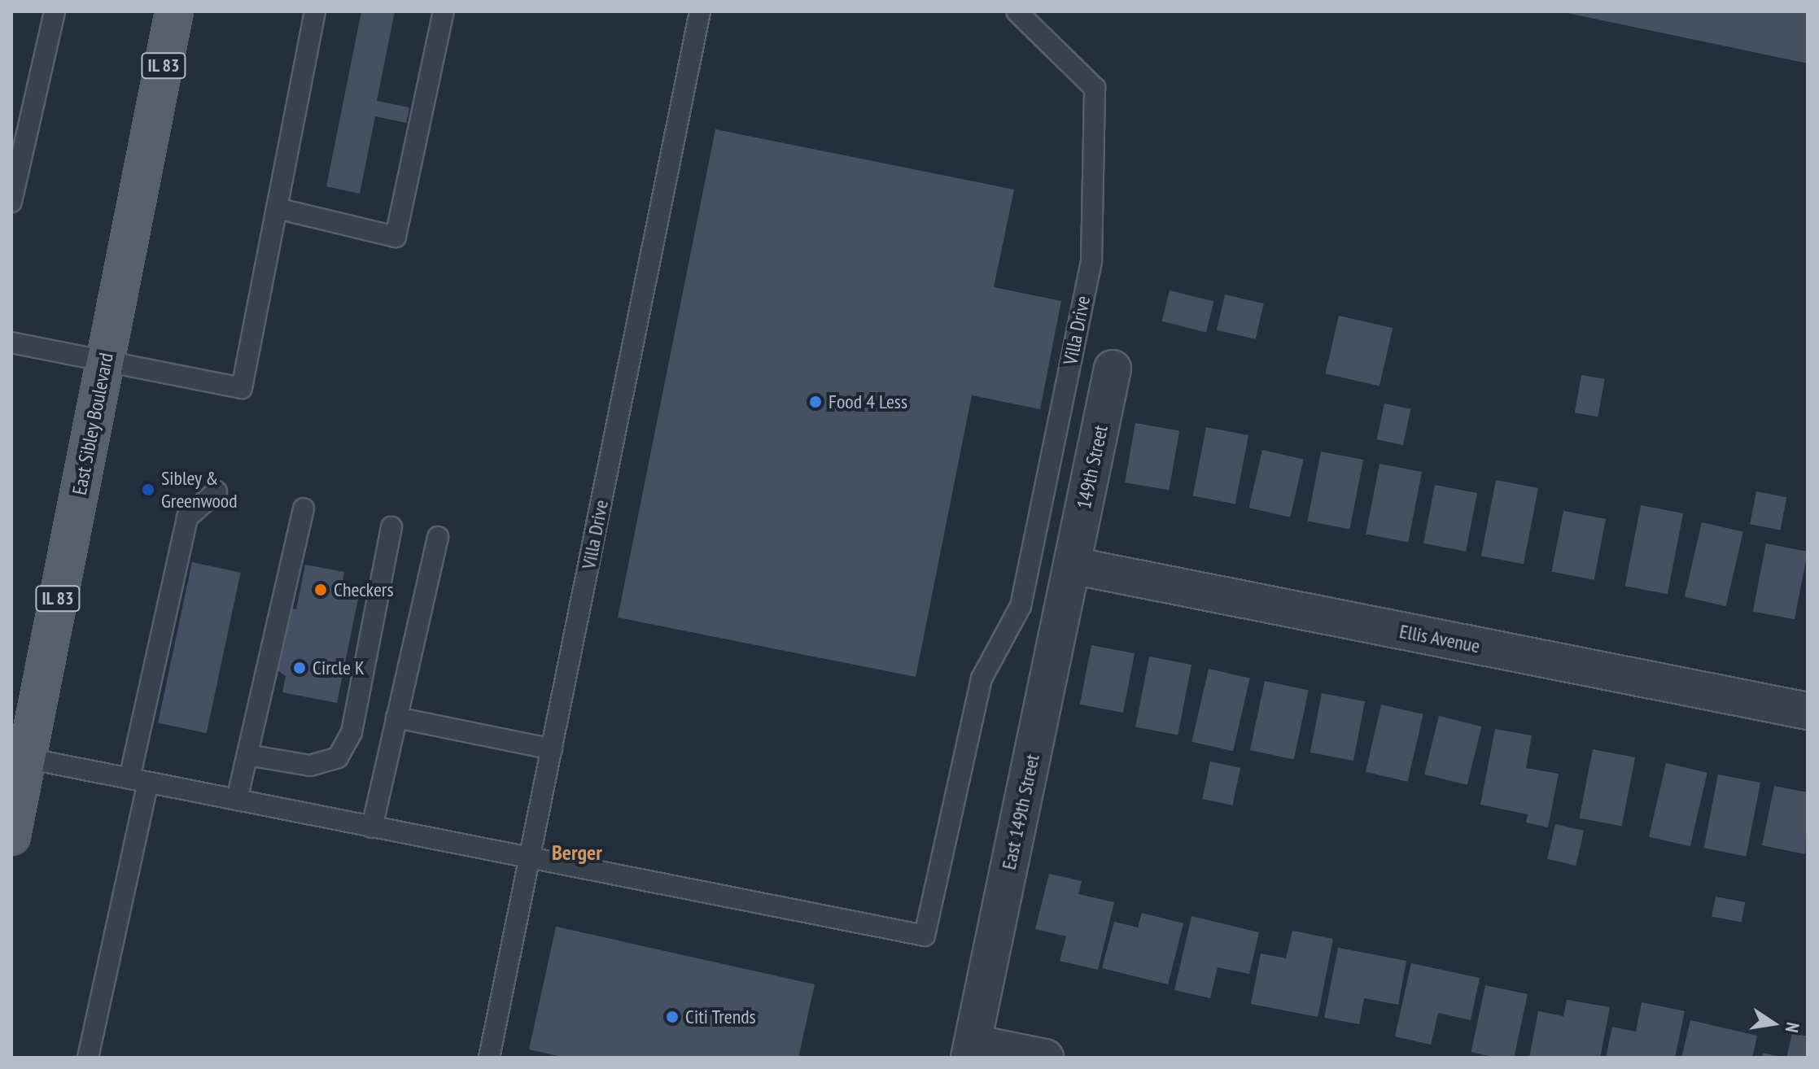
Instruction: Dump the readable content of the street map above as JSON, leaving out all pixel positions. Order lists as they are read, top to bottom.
{
  "streets": {
    "main road": ["IL 83", "East Sibley Boulevard"],
    "street": ["149th Street", "Ellis Avenue", "East 149th Street"],
    "lane": ["Villa Drive"]
  },
  "crossings": [
    ["149th Street", "Ellis Avenue"],
    ["149th Street", "East 149th Street"],
    ["Ellis Avenue", "East 149th Street"]
  ],
  "districts": ["Berger"],
  "places": [
    "Food 4 Less",
    "Sibley & Greenwood",
    "Checkers",
    "Circle K",
    "Citi Trends"
  ],
  "north": "right"
}
